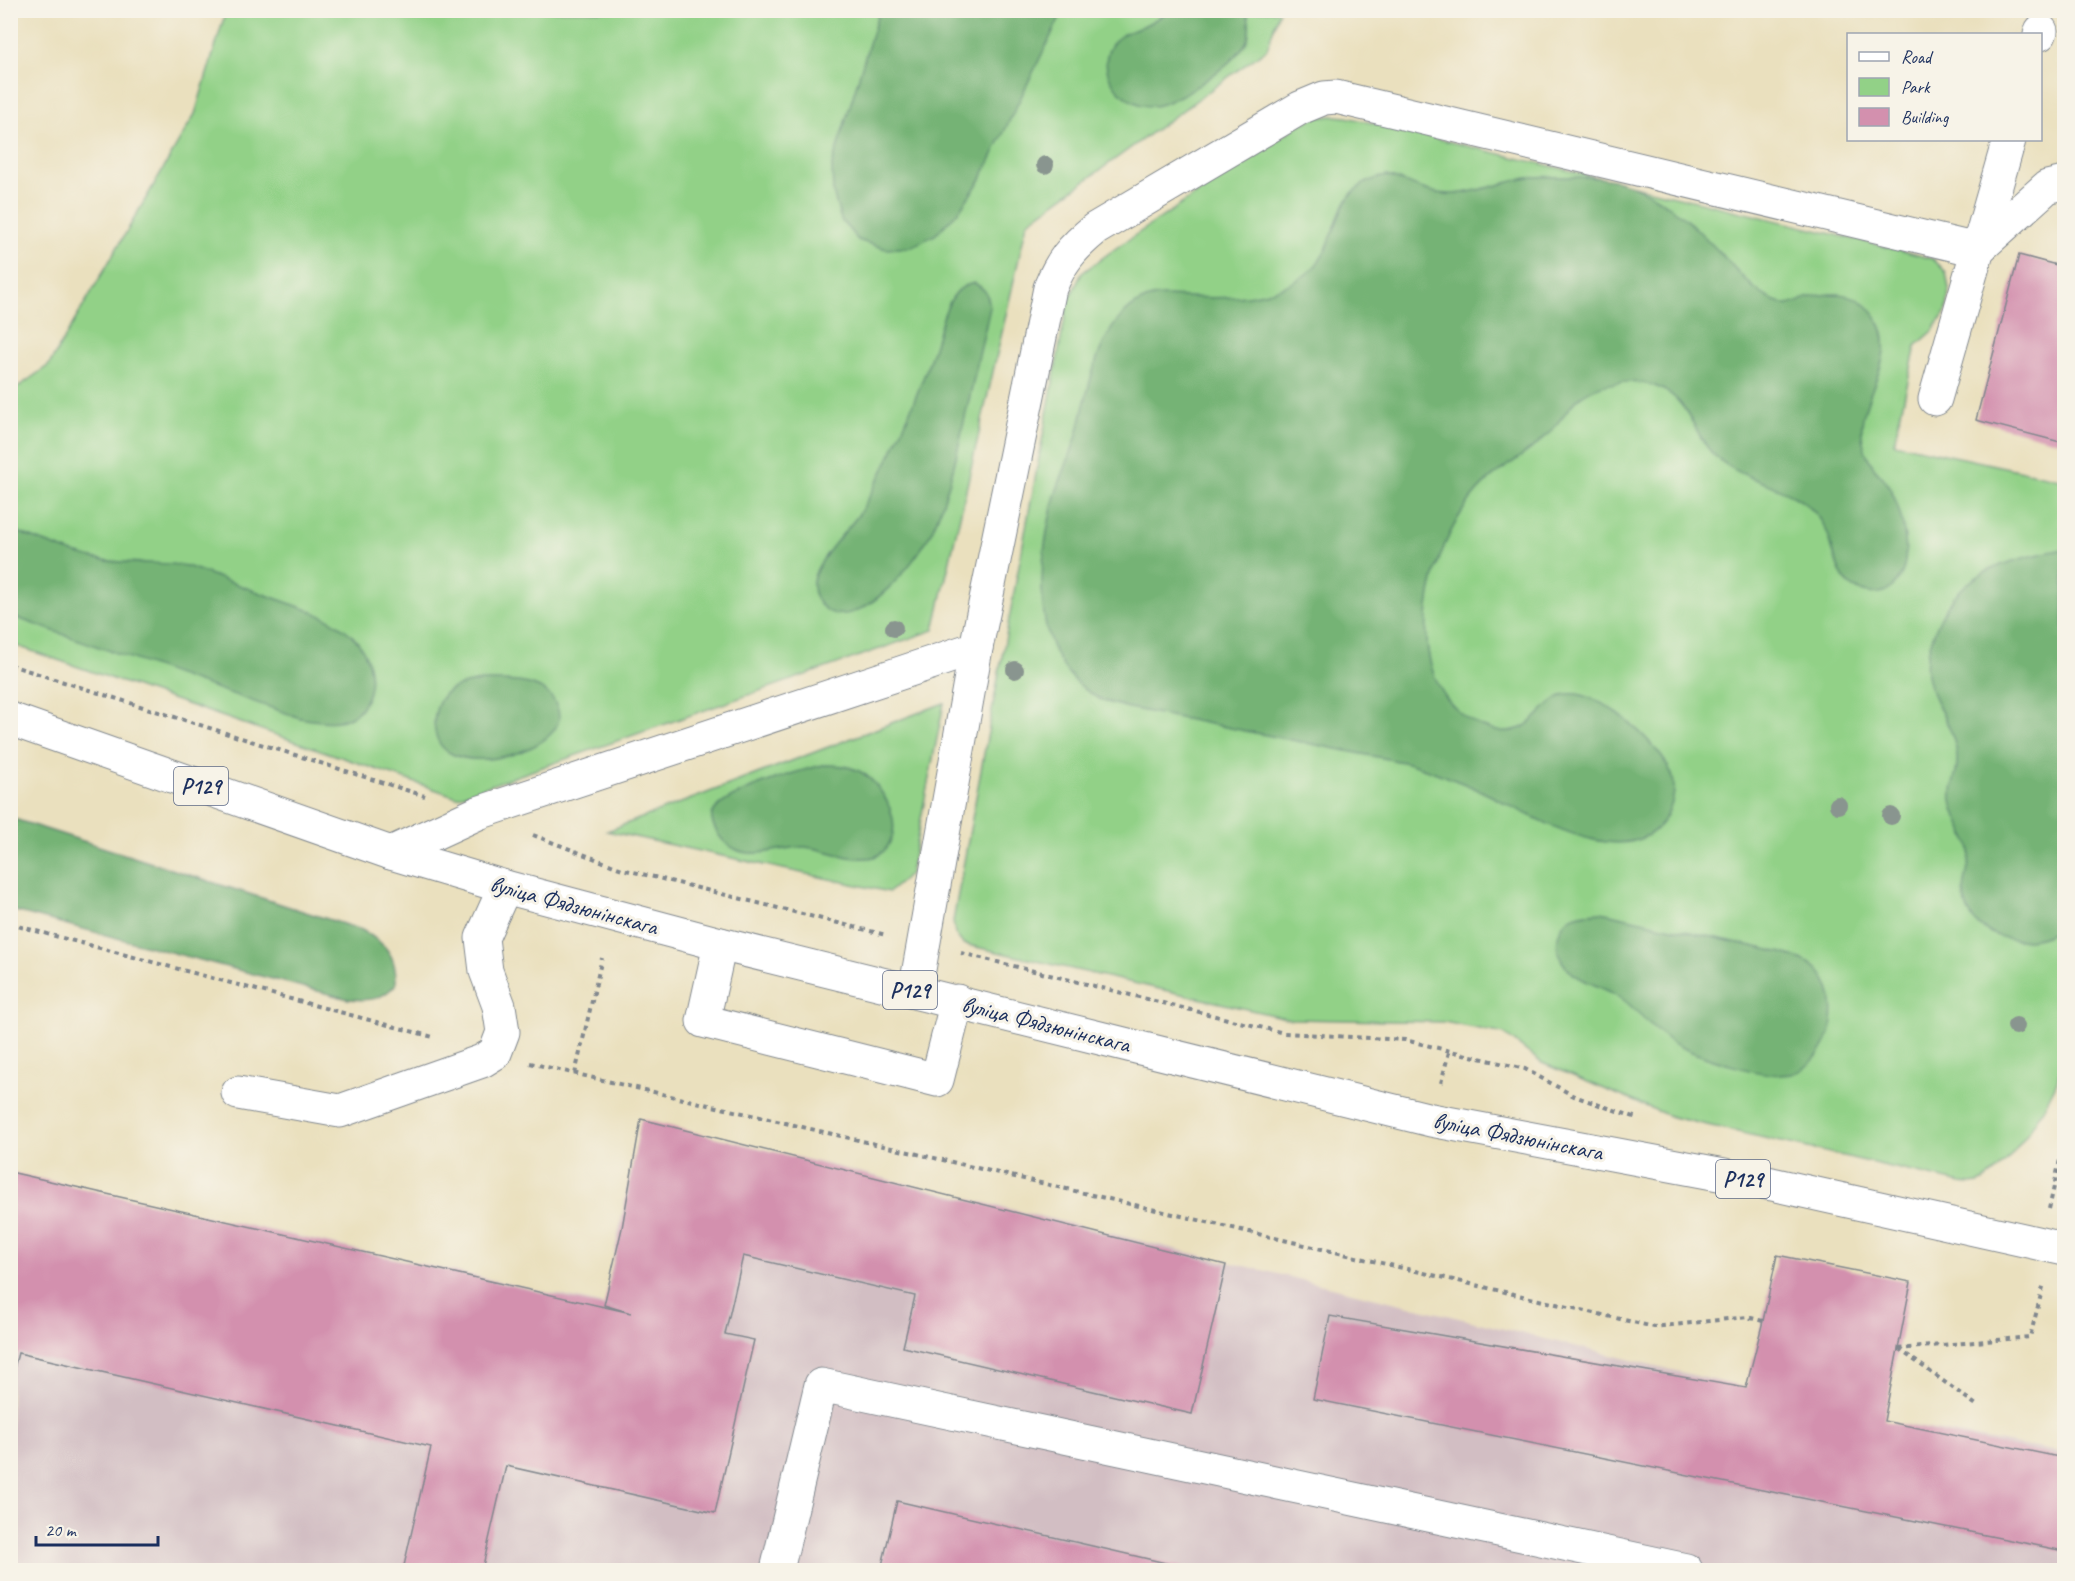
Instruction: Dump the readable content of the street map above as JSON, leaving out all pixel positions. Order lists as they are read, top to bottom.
{
  "streets": {
    "main road": ["Р129", "вуліца Фядзюнінскага"]
  },
  "legend": ["Road", "Park", "Building"],
  "scale_bar": "20 m"
}
